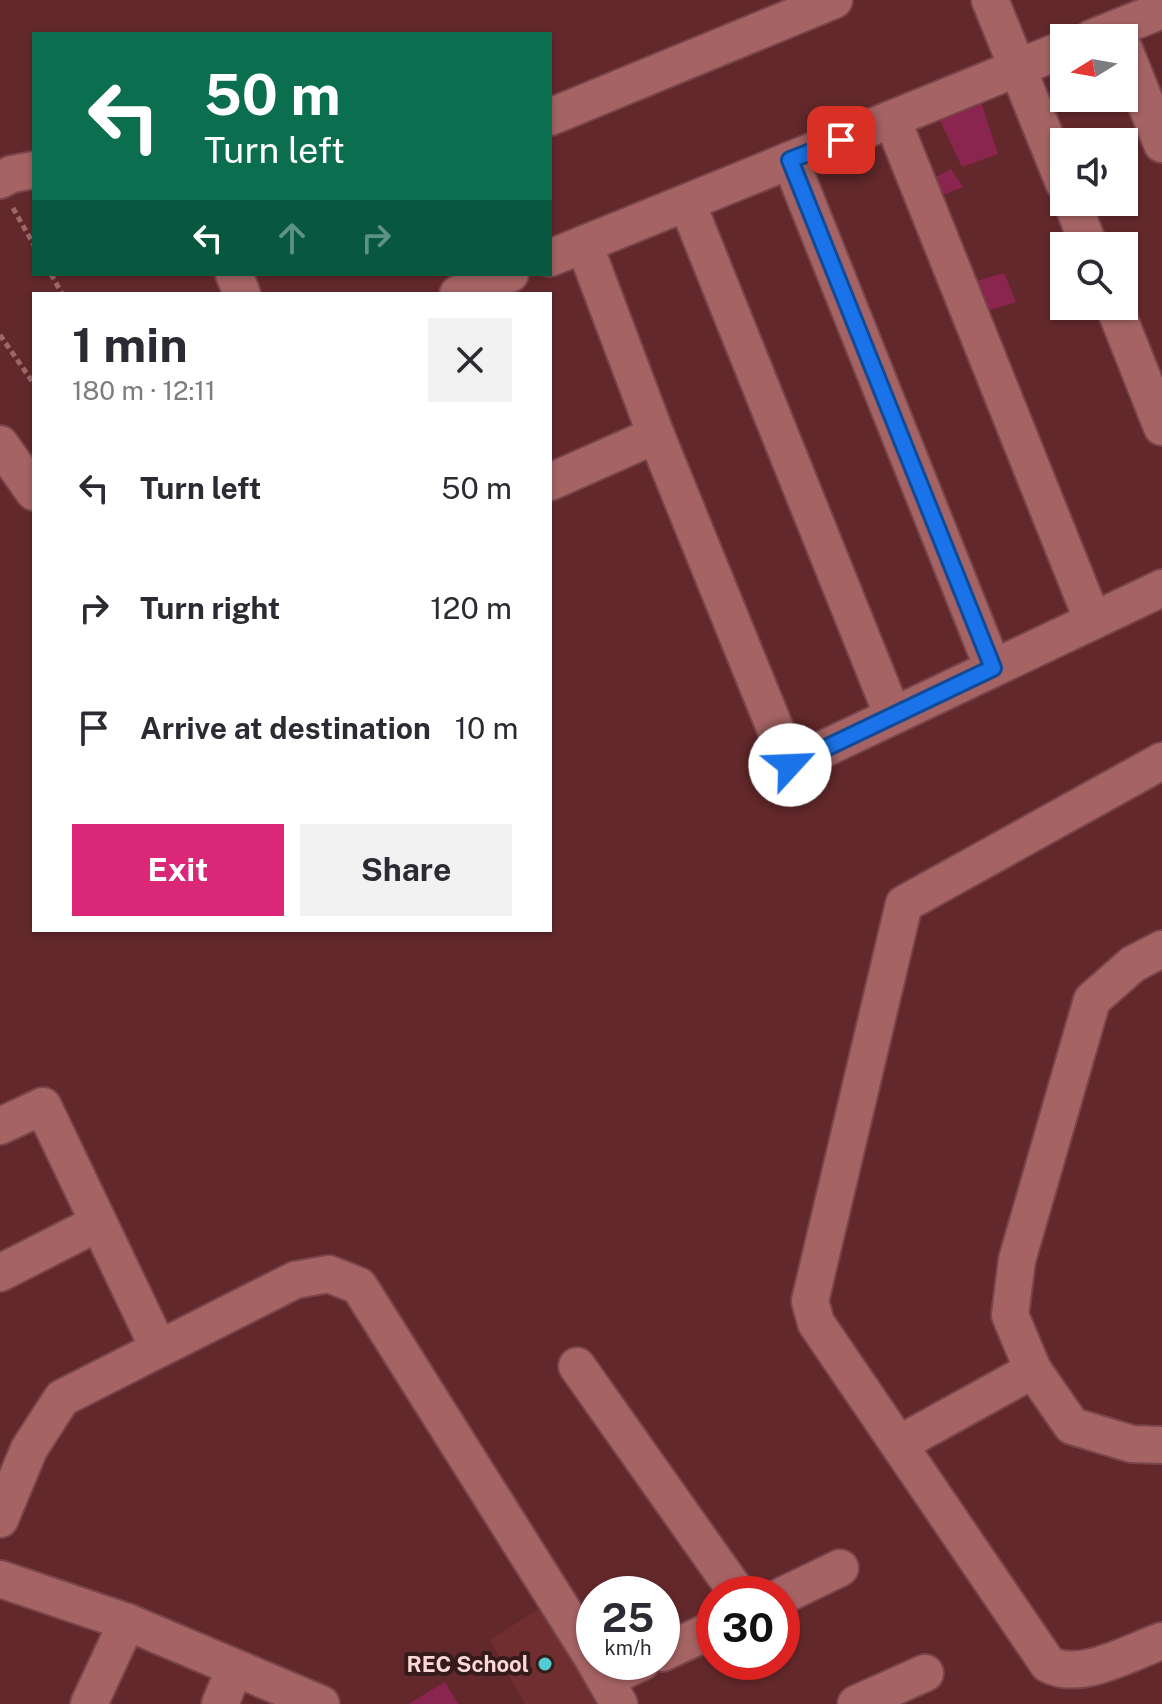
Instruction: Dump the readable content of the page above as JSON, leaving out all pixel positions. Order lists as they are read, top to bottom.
{
  "places": ["REC School"],
  "north": "left",
  "page": {
    "turn": ["50 m", "Turn left"],
    "heading": ["1 min", "180 m · 12:11"],
    "list": [
      {
        "name": "Turn left",
        "value": "50 m"
      },
      {
        "name": "Turn right",
        "value": "120 m"
      },
      {
        "name": "Arrive at destination",
        "value": "10 m"
      }
    ],
    "buttons": ["Exit", "Share"],
    "speed": "25 km/h",
    "limit": "30"
  }
}
